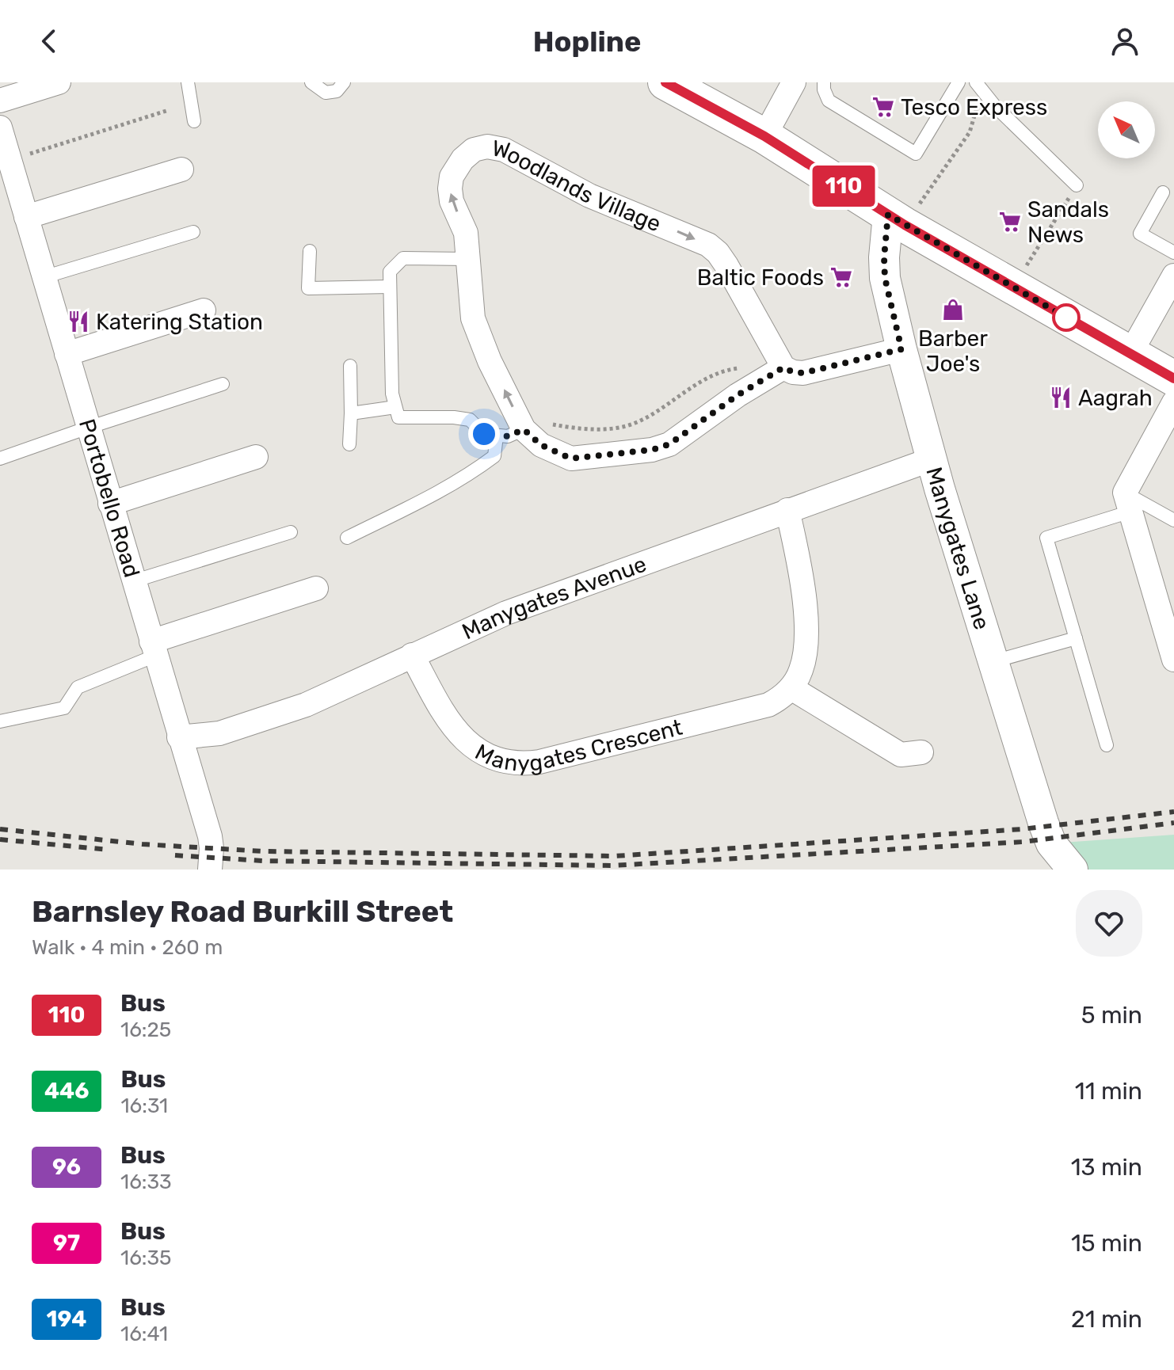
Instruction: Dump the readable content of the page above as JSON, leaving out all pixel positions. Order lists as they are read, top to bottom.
{
  "streets": {
    "street": [
      "Woodlands Village",
      "Portobello Road",
      "Manygates Lane",
      "Manygates Avenue",
      "Manygates Crescent"
    ]
  },
  "crossings": [
    ["Portobello Road", "Manygates Avenue"],
    ["Manygates Lane", "Manygates Avenue"],
    ["Manygates Avenue", "Manygates Crescent"]
  ],
  "places": {
    "supermarket": ["Tesco Express", "Sandals News", "Baltic Foods"],
    "shop": ["Barber Joe's"],
    "restaurant": ["Katering Station", "Aagrah"]
  },
  "lines": ["bus line 110"],
  "north": "top left",
  "page": {
    "header": "Hopline",
    "on_map": "110",
    "heading": ["Barnsley Road Burkill Street", "Walk · 4 min · 260 m"],
    "list": [
      {
        "mark": "110",
        "name": "Bus",
        "note": "16:25",
        "value": "5 min"
      },
      {
        "mark": "446",
        "name": "Bus",
        "note": "16:31",
        "value": "11 min"
      },
      {
        "mark": "96",
        "name": "Bus",
        "note": "16:33",
        "value": "13 min"
      },
      {
        "mark": "97",
        "name": "Bus",
        "note": "16:35",
        "value": "15 min"
      },
      {
        "mark": "194",
        "name": "Bus",
        "note": "16:41",
        "value": "21 min"
      }
    ]
  }
}
